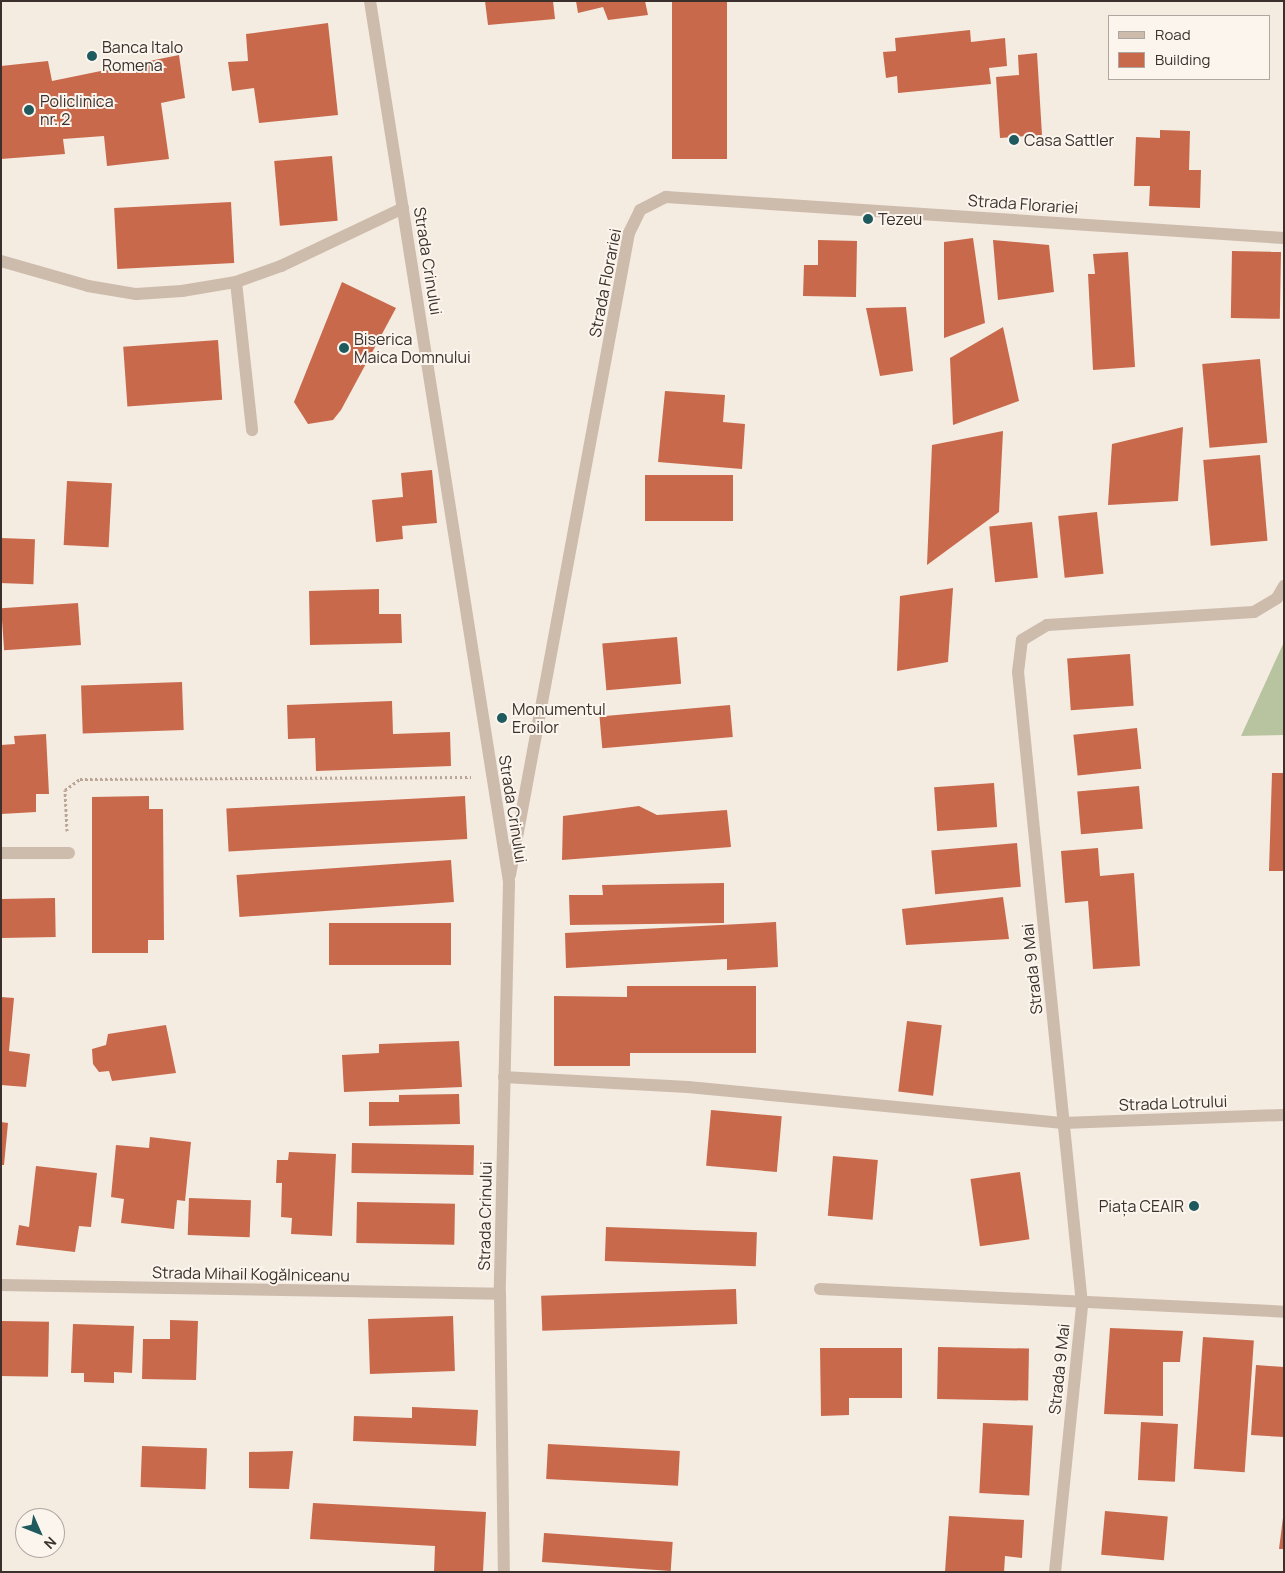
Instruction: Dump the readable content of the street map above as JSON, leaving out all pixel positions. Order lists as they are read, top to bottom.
{
  "streets": {
    "street": [
      "Strada Florariei",
      "Strada Crinului",
      "Strada 9 Mai",
      "Strada Lotrului",
      "Strada Mihail Kogălniceanu"
    ]
  },
  "crossings": [
    ["Strada Florariei", "Strada Crinului"],
    ["Strada Crinului", "Strada Lotrului"],
    ["Strada Crinului", "Strada Mihail Kogălniceanu"],
    ["Strada 9 Mai", "Strada Lotrului"]
  ],
  "places": [
    "Banca Italo Romena",
    "Policlinica nr. 2",
    "Casa Sattler",
    "Tezeu",
    "Biserica Maica Domnului",
    "Monumentul Eroilor",
    "Piața CEAIR"
  ],
  "legend": ["Road", "Building"],
  "north": "bottom right"
}
